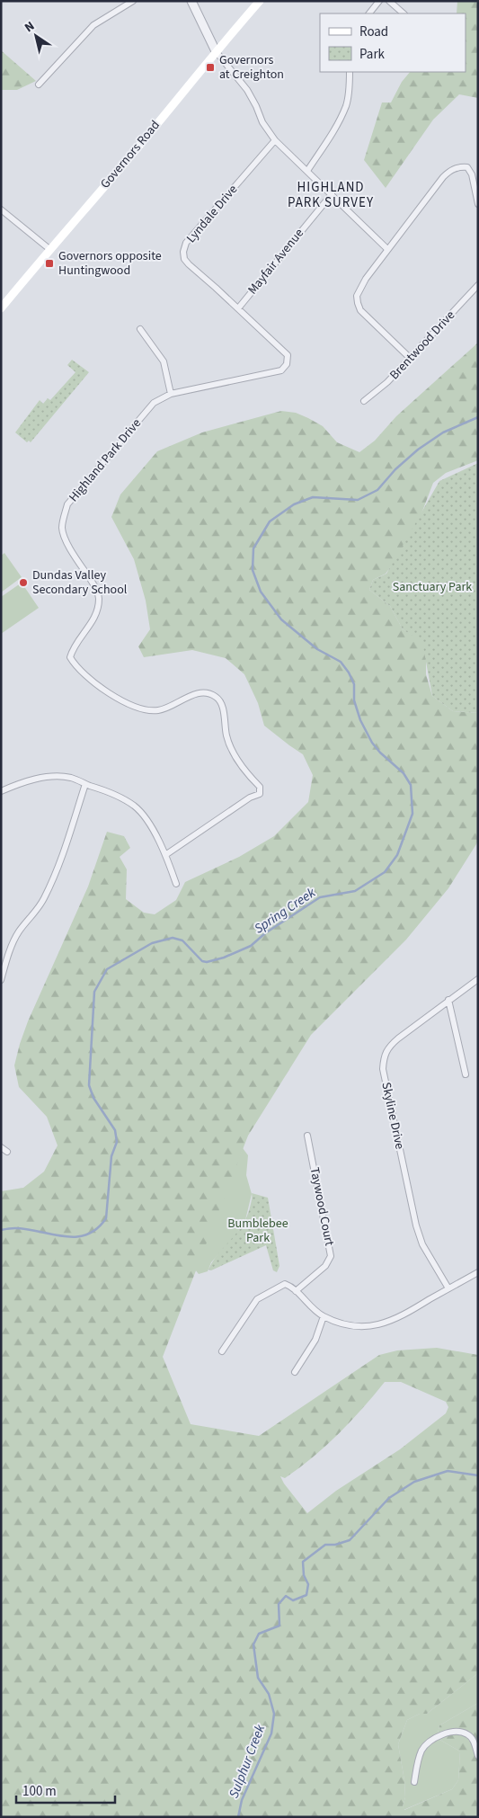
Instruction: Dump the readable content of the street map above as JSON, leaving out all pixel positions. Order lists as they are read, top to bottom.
{
  "streets": {
    "main road": ["Governors Road"],
    "street": [
      "Lyndale Drive",
      "Mayfair Avenue",
      "Brentwood Drive",
      "Highland Park Drive",
      "Skyline Drive",
      "Taywood Court"
    ]
  },
  "crossings": [
    ["Lyndale Drive", "Mayfair Avenue"],
    ["Lyndale Drive", "Highland Park Drive"]
  ],
  "districts": ["HIGHLAND PARK SURVEY"],
  "water": ["Spring Creek", "Sulphur Creek"],
  "parks": ["Sanctuary Park", "Bumblebee Park"],
  "places": {
    "transit": ["Governors at Creighton", "Governors opposite Huntingwood"],
    "other": ["Dundas Valley Secondary School"]
  },
  "legend": ["Road", "Park"],
  "scale_bar": "100 m",
  "north": "top left"
}
